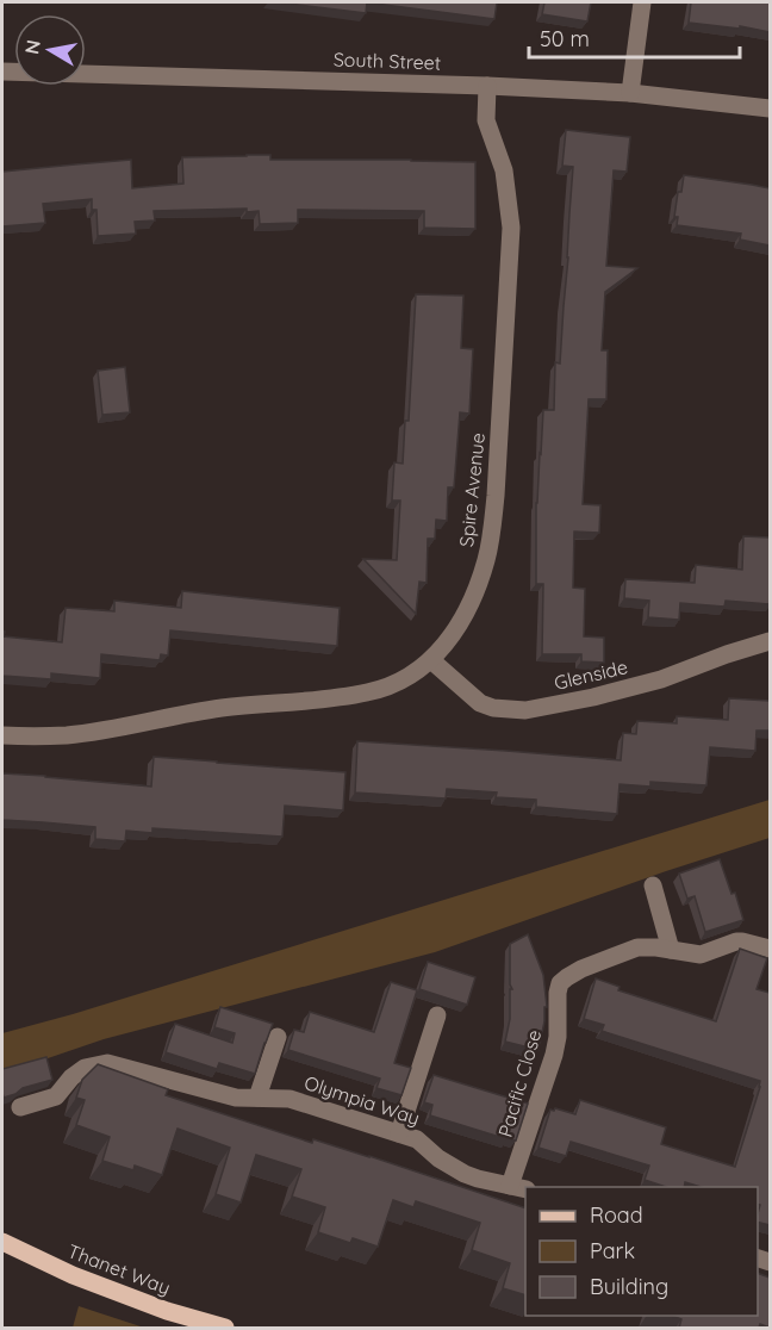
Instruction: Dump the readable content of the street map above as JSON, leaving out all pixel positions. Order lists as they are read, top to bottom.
{
  "streets": {
    "main road": ["Thanet Way"],
    "street": [
      "South Street",
      "Spire Avenue",
      "Glenside",
      "Pacific Close",
      "Olympia Way"
    ]
  },
  "crossings": [
    ["South Street", "Spire Avenue"],
    ["Spire Avenue", "Glenside"],
    ["Pacific Close", "Olympia Way"]
  ],
  "legend": ["Road", "Park", "Building"],
  "scale_bar": "50 m",
  "north": "left"
}
